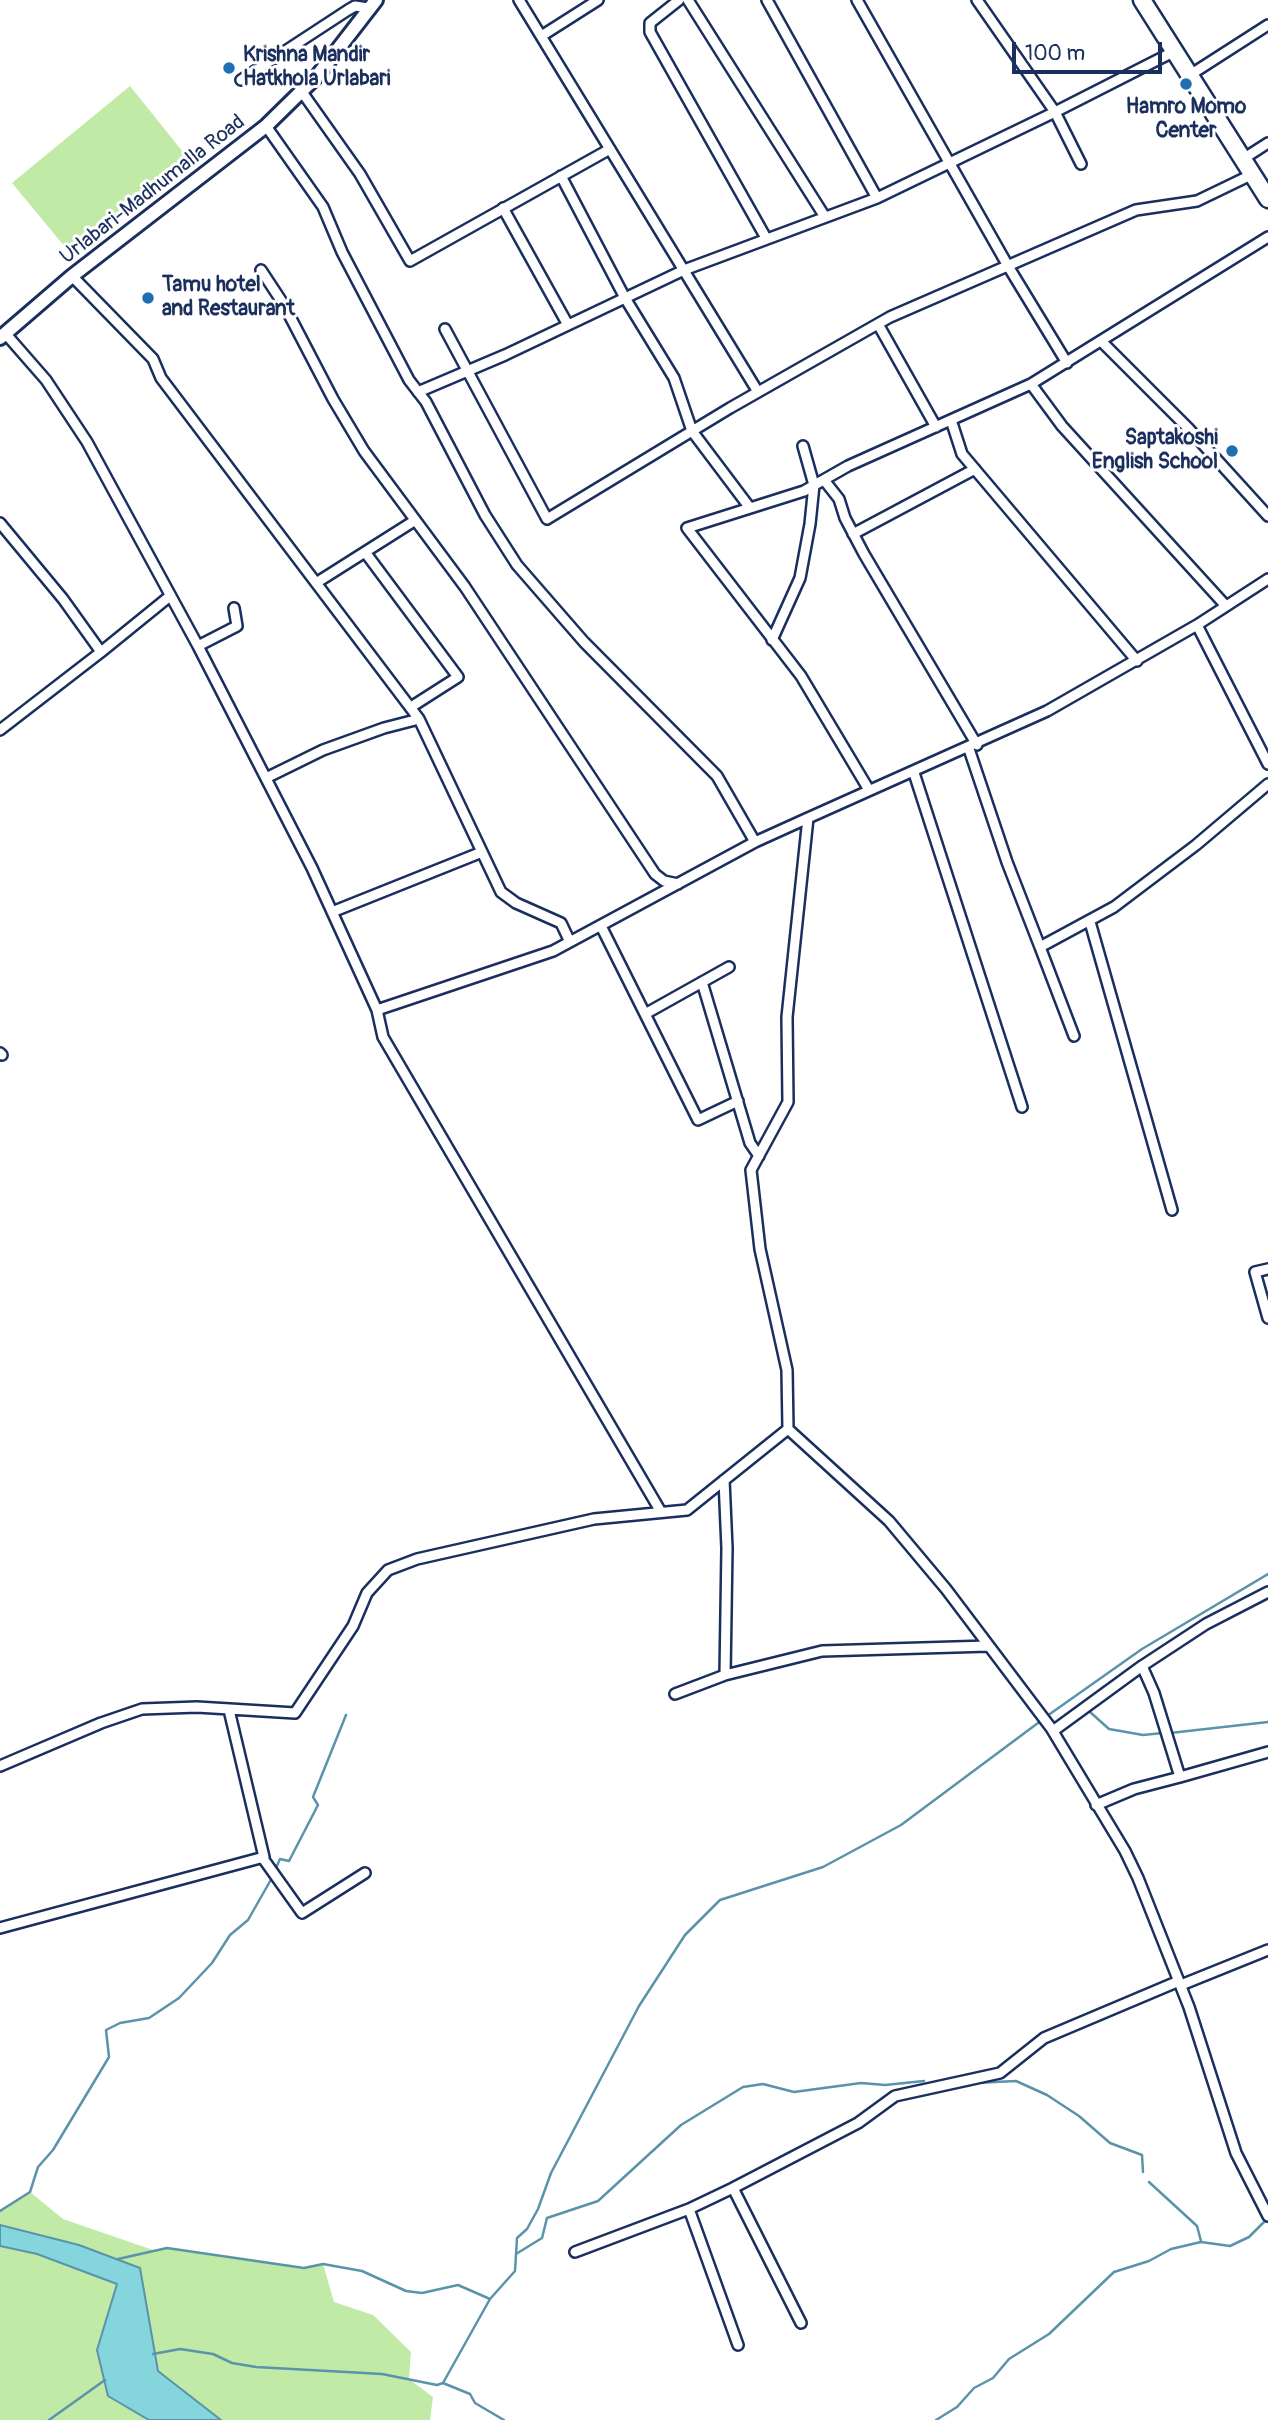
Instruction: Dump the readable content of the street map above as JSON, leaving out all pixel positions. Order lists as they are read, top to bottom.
{
  "streets": {
    "main road": ["Urlabari-Madhumalla Road"]
  },
  "places": [
    "Krishna Mandir Hatkhola Urlabari",
    "Hamro Momo Center",
    "Tamu hotel and Restaurant",
    "Saptakoshi English School"
  ],
  "scale_bar": "100 m"
}
